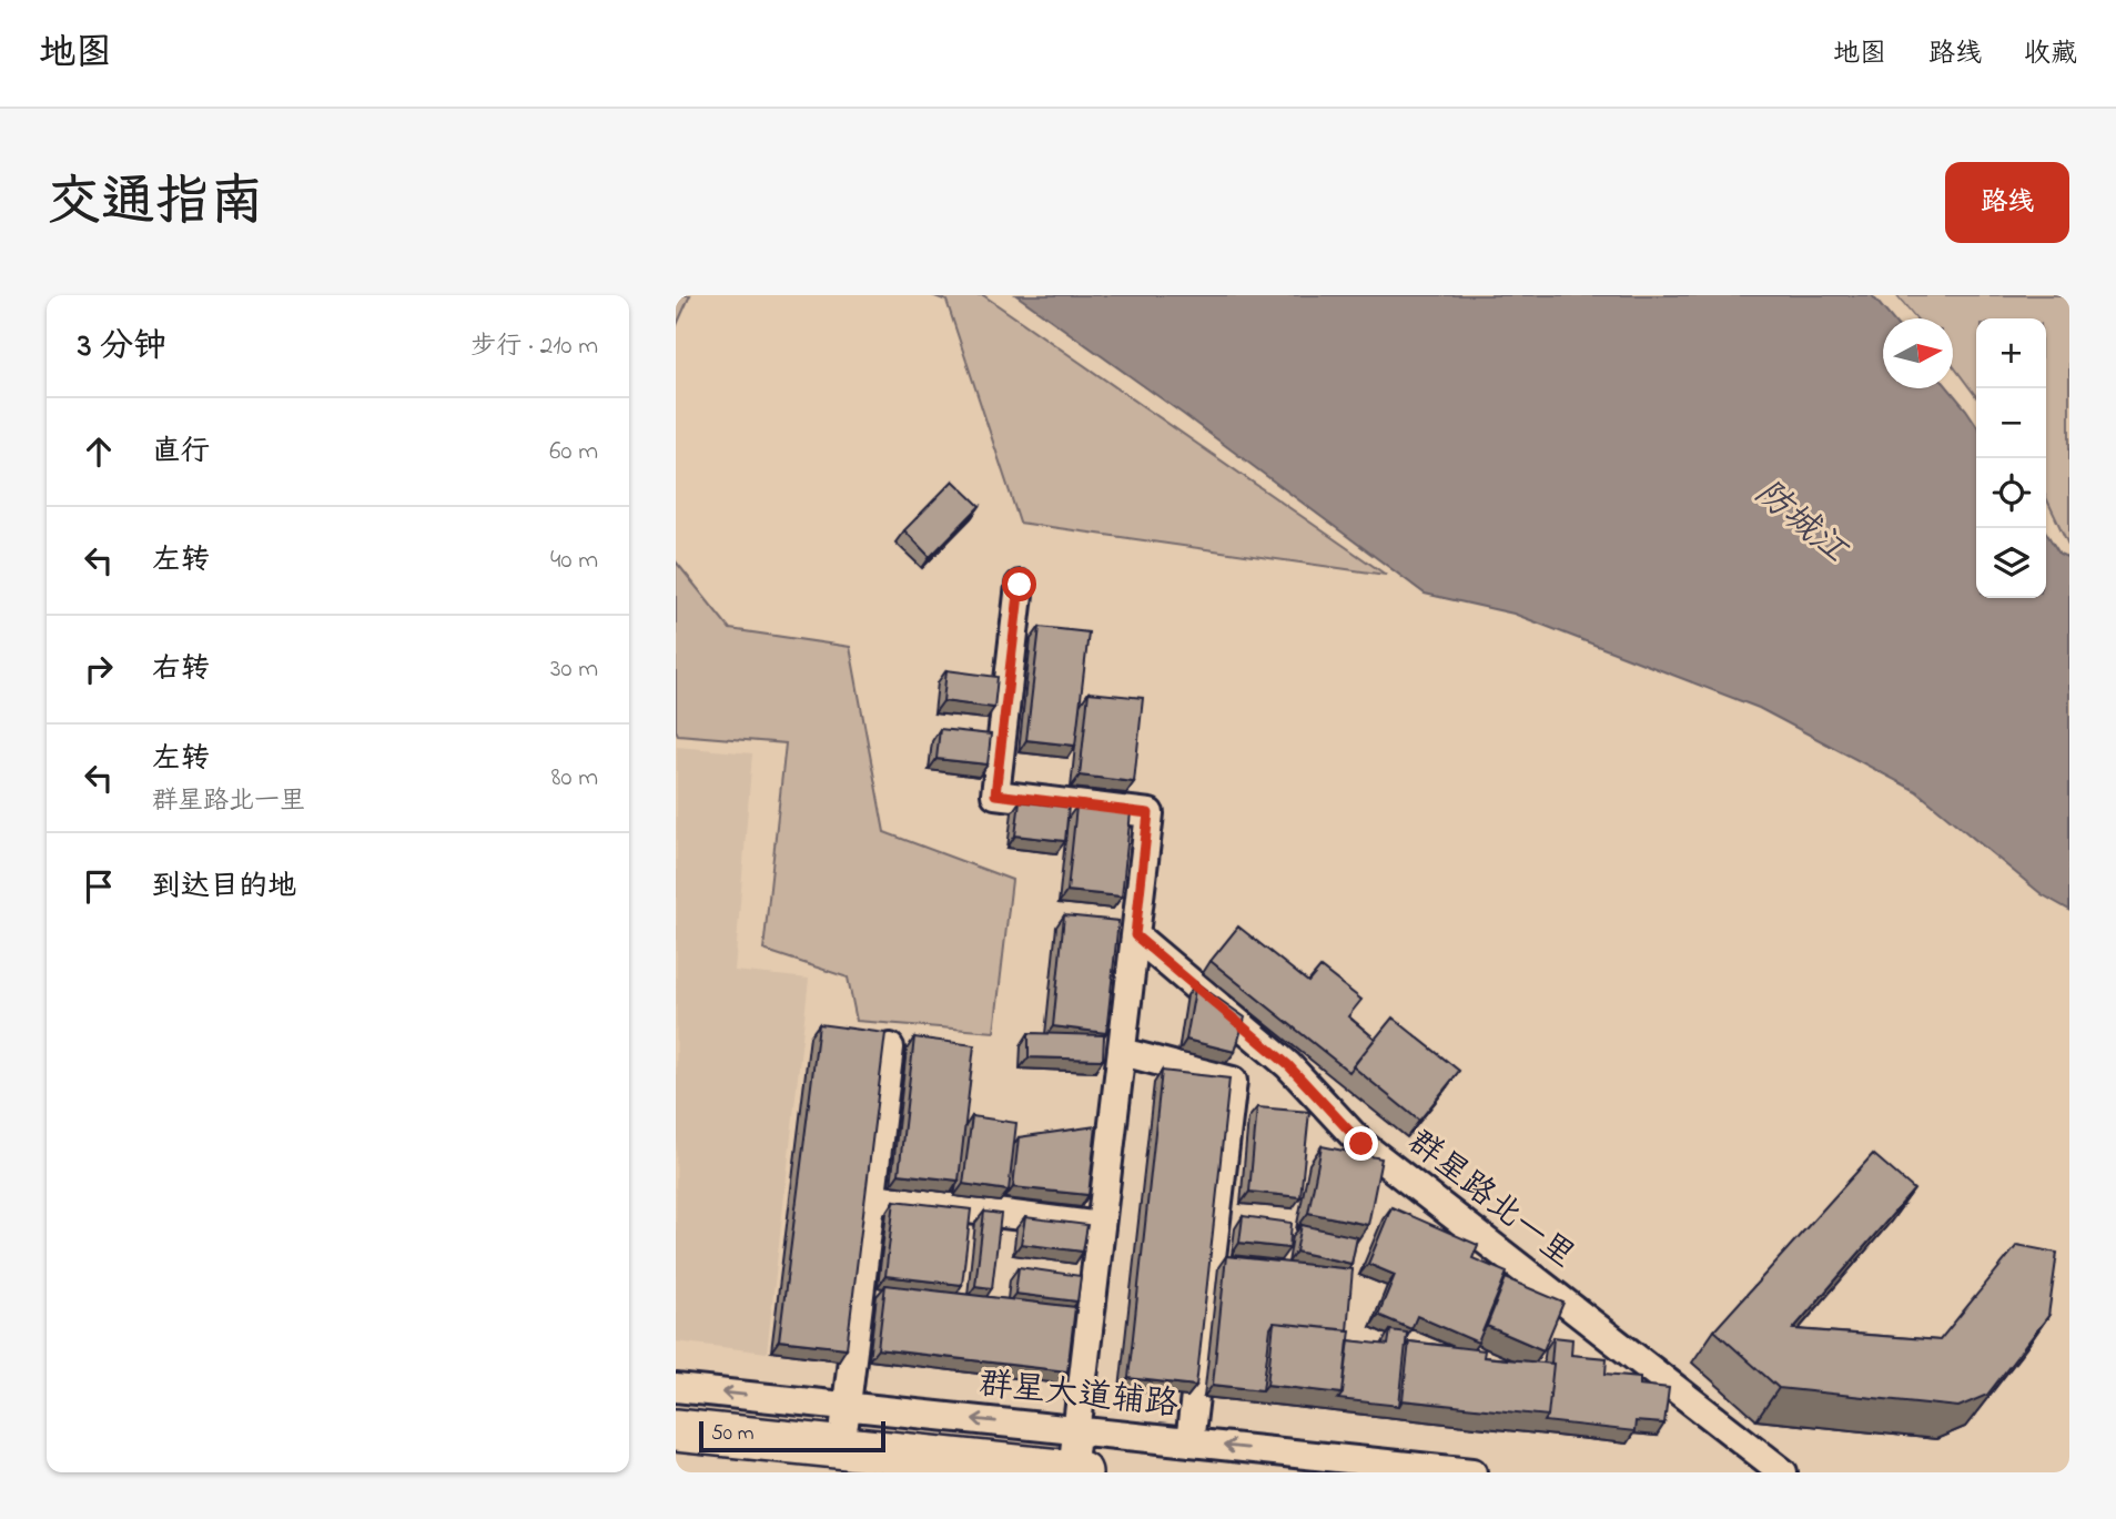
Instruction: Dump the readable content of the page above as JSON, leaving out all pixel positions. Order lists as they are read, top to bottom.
{
  "streets": {
    "street": ["群星路北一里", "群星大道辅路"]
  },
  "water": ["防城江"],
  "scale_bar": "50 m",
  "north": "right",
  "page": {
    "header": "地图",
    "nav": ["地图", "路线", "收藏"],
    "title": "交通指南",
    "buttons": "路线",
    "heading": ["3 分钟", "步行 · 210 m"],
    "map_buttons": ["+", "−"],
    "list": [
      ["直行", "60 m"],
      ["左转", "40 m"],
      ["右转", "30 m"],
      ["左转", "群星路北一里", "80 m"],
      "到达目的地"
    ],
    "scale": "50 m"
  }
}
